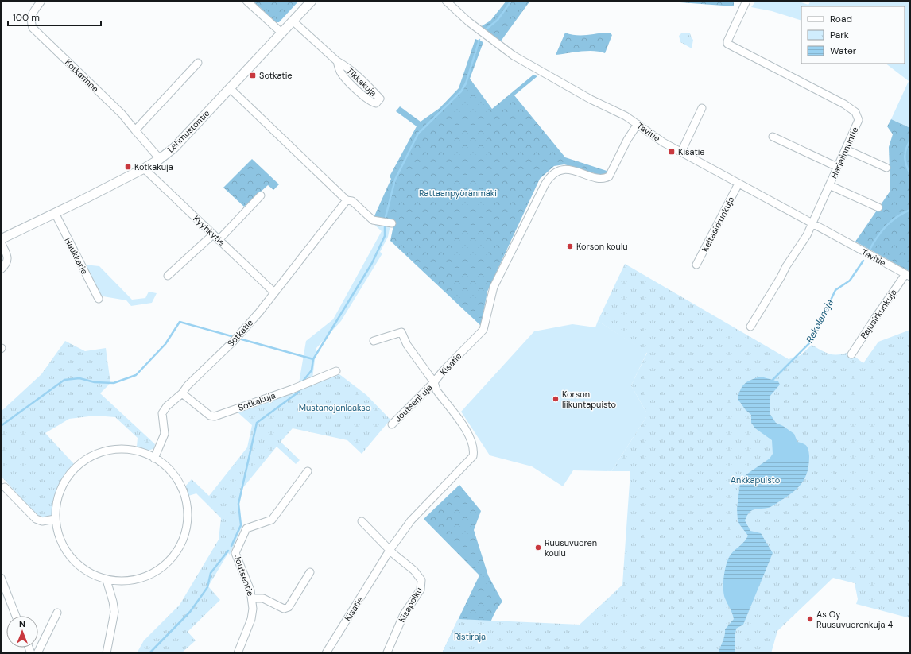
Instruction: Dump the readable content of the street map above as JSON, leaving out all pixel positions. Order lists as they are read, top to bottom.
{
  "streets": {
    "main road": ["Lehmustontie"],
    "street": [
      "Kotkarinne",
      "Tikkakuja",
      "Tavitie",
      "Harjalinnuntie",
      "Keltasirkunkuja",
      "Kyyhkytie",
      "Haukkatie",
      "Pajusirkunkuja",
      "Sotkatie",
      "Kisatie",
      "Sotkakuja",
      "Joutsenkuja",
      "Joutsentie",
      "Kisapolku"
    ]
  },
  "crossings": [
    ["Tikkakuja", "Lehmustontie"],
    ["Lehmustontie", "Kyyhkytie"],
    ["Lehmustontie", "Haukkatie"],
    ["Tavitie", "Harjalinnuntie"],
    ["Tavitie", "Keltasirkunkuja"],
    ["Tavitie", "Pajusirkunkuja"],
    ["Tavitie", "Kisatie"],
    ["Kyyhkytie", "Sotkatie"],
    ["Sotkatie", "Sotkakuja"],
    ["Kisatie", "Joutsenkuja"],
    ["Kisatie", "Kisapolku"]
  ],
  "water": ["Rekolanoja"],
  "parks": [
    "Rattaanpyöränmäki",
    "Mustanojanlaakso",
    "Ankkapuisto",
    "Ristiraja"
  ],
  "places": {
    "transit": ["Sotkatie", "Kisatie", "Kotkakuja"],
    "other": [
      "Korson koulu",
      "Korson liikuntapuisto",
      "Ruusuvuoren koulu",
      "As Oy Ruusuvuorenkuja 4"
    ]
  },
  "legend": ["Road", "Park", "Water"],
  "scale_bar": "100 m",
  "north": "top"
}
